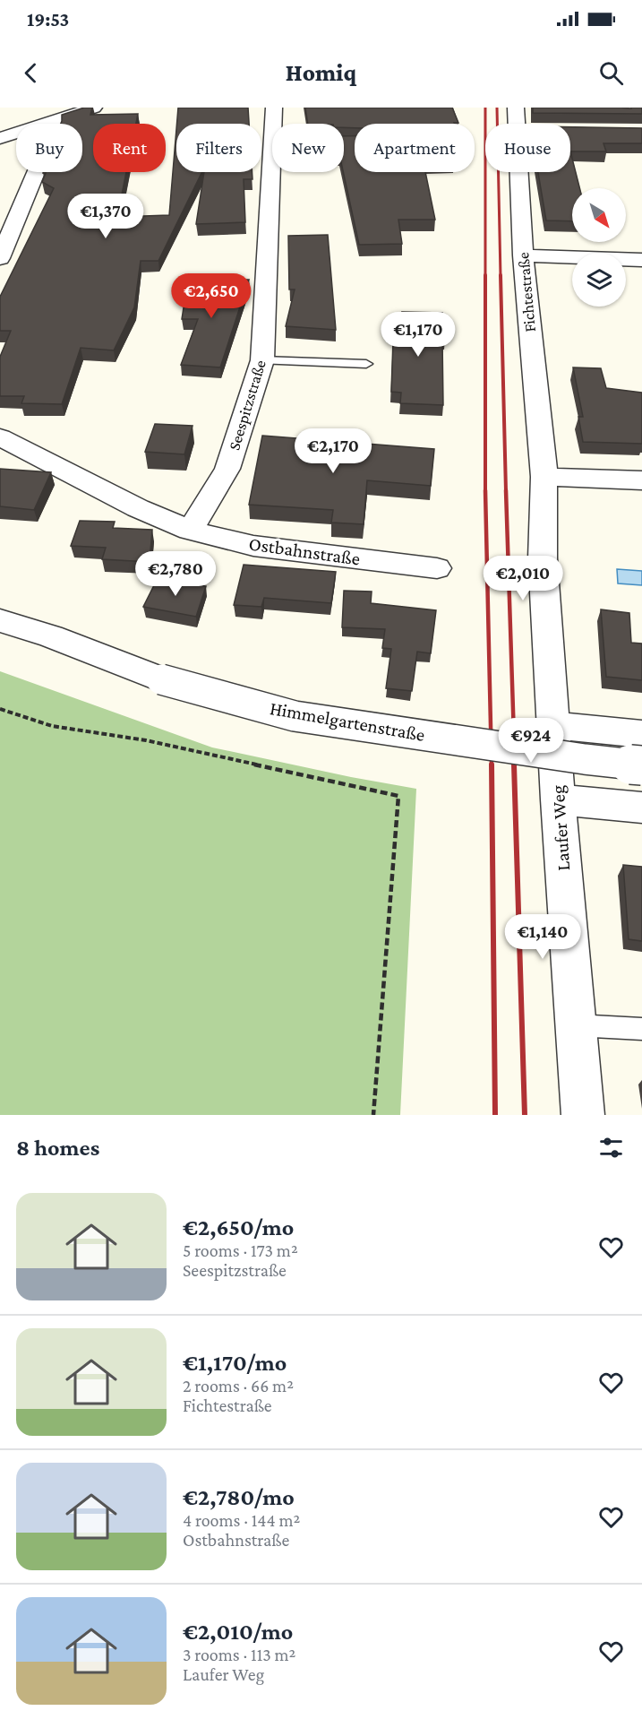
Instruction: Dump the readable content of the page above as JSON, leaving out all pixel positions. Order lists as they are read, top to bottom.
{
  "streets": {
    "street": [
      "Fichtestraße",
      "Seespitzstraße",
      "Ostbahnstraße",
      "Himmelgartenstraße",
      "Laufer Weg"
    ]
  },
  "crossings": [
    ["Fichtestraße", "Laufer Weg"],
    ["Seespitzstraße", "Ostbahnstraße"]
  ],
  "north": "bottom right",
  "page": {
    "status": "19:53",
    "header": "Homiq",
    "chip": [
      "Buy",
      "Rent",
      "Filters",
      "New",
      "Apartment",
      "House"
    ],
    "price": [
      "€1,370",
      "€2,650",
      "€1,170",
      "€2,170",
      "€2,780",
      "€2,010",
      "€924",
      "€1,140"
    ],
    "heading": "8 homes",
    "list": [
      {
        "name": "€2,650/mo",
        "note": "5 rooms · 173 m² · Seespitzstraße"
      },
      {
        "name": "€1,170/mo",
        "note": "2 rooms · 66 m² · Fichtestraße"
      },
      {
        "name": "€2,780/mo",
        "note": "4 rooms · 144 m² · Ostbahnstraße"
      },
      {
        "name": "€2,010/mo",
        "note": "3 rooms · 113 m² · Laufer Weg"
      }
    ]
  }
}
